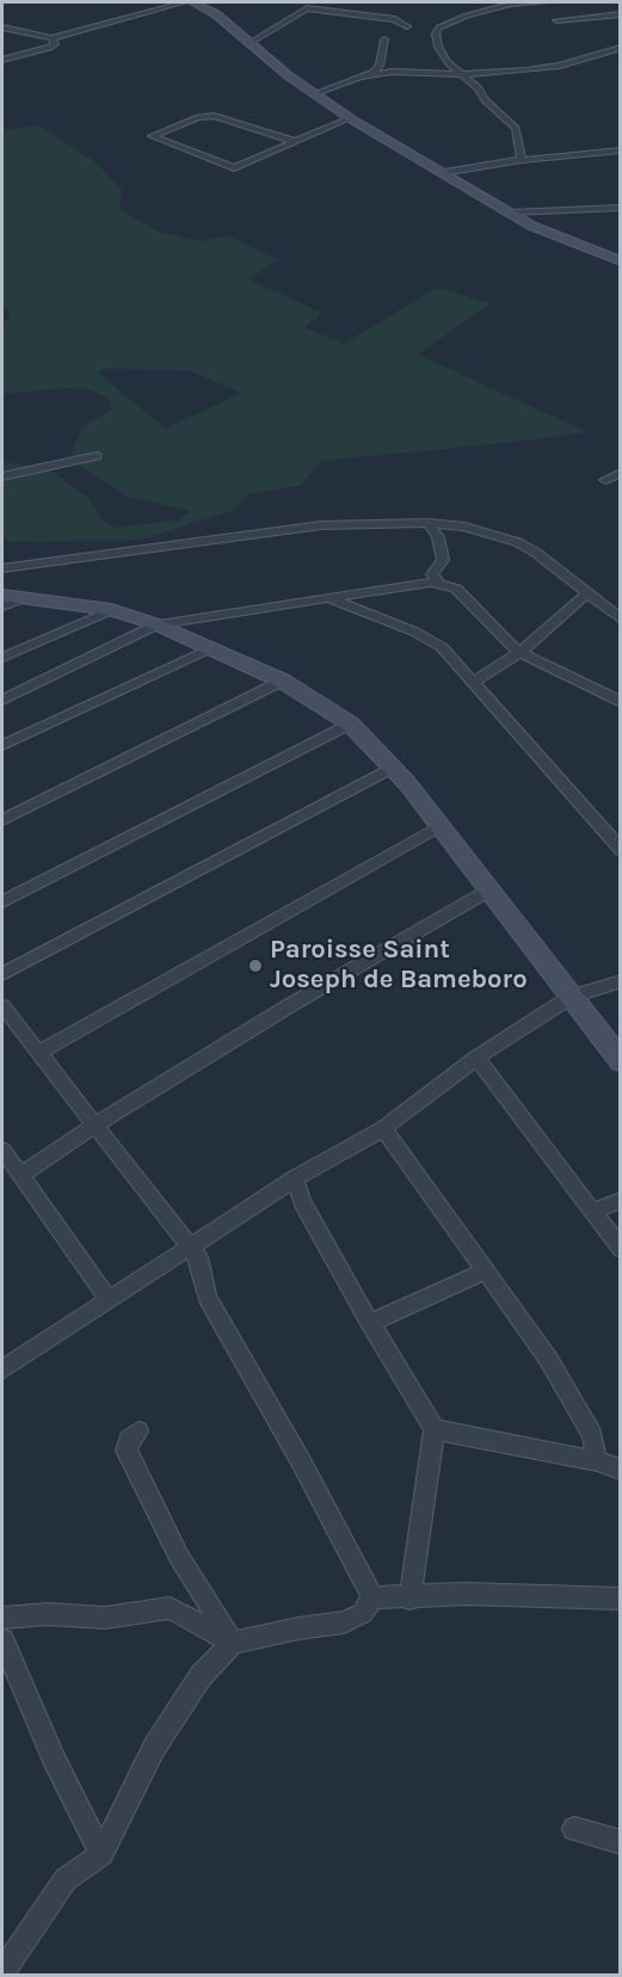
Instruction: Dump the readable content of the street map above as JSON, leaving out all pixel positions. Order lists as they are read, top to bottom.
{
  "places": ["Paroisse Saint Joseph de Bameboro"]
}
